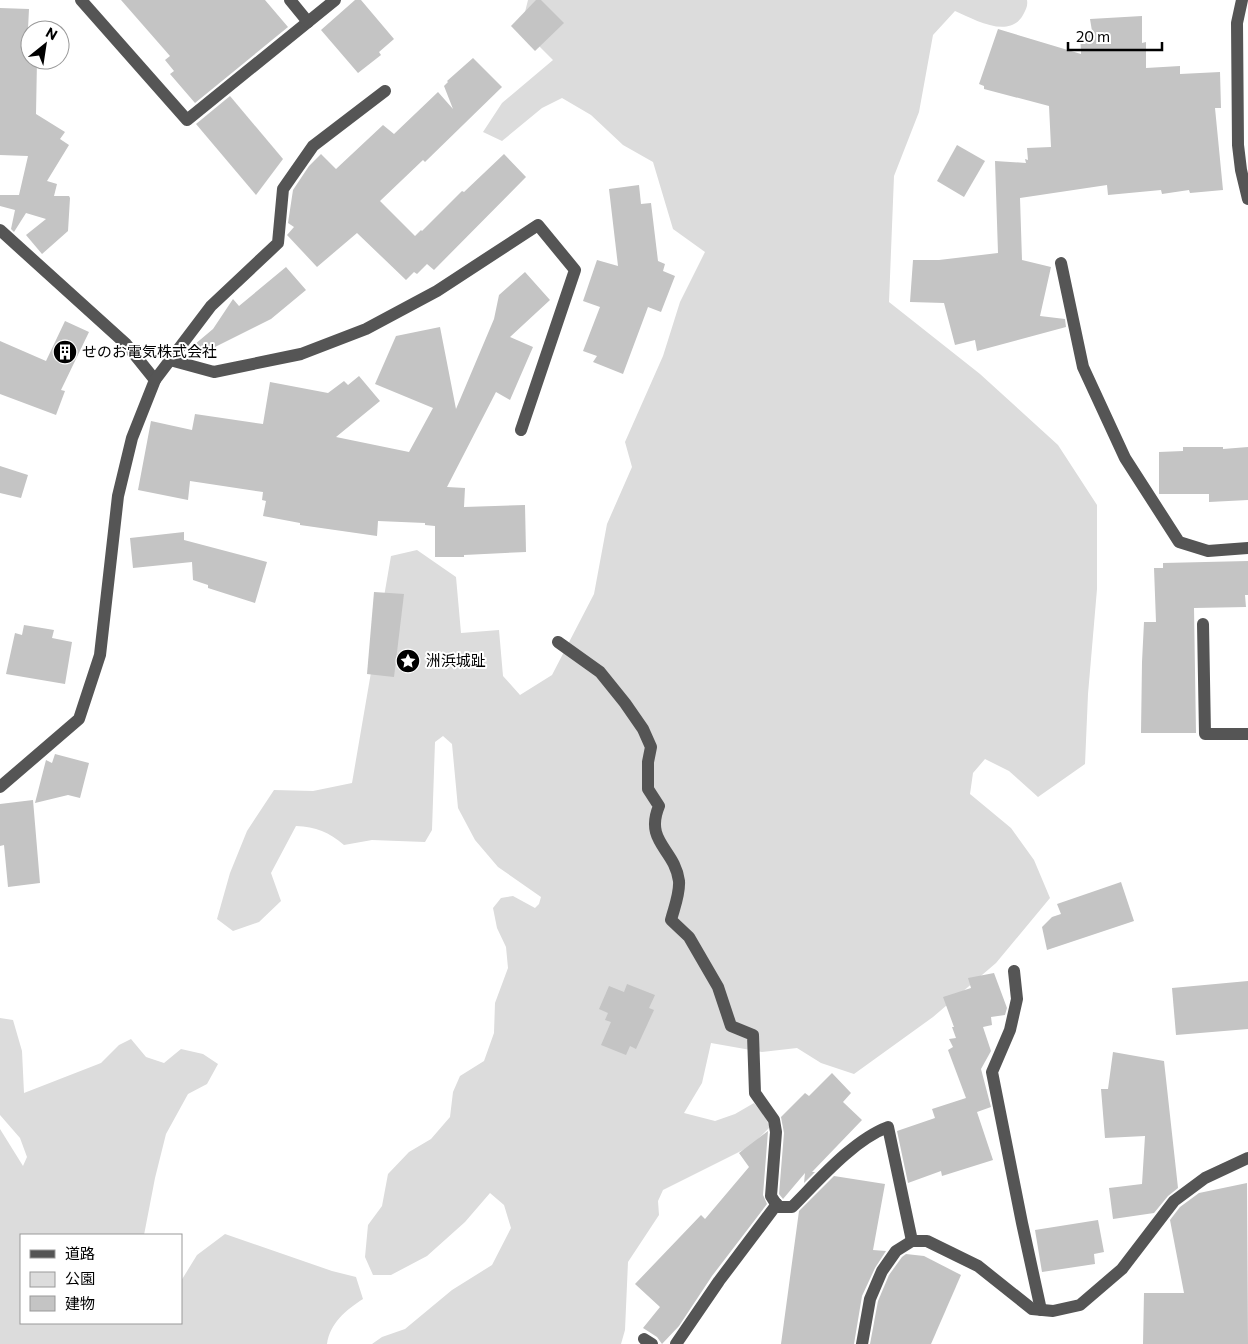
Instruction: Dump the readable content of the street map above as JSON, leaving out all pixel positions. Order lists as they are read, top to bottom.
{
  "places": {
    "building": ["せのお電気株式会社"],
    "place": ["洲浜城趾"]
  },
  "legend": ["道路", "公園", "建物"],
  "scale_bar": "20 m",
  "north": "top right"
}
